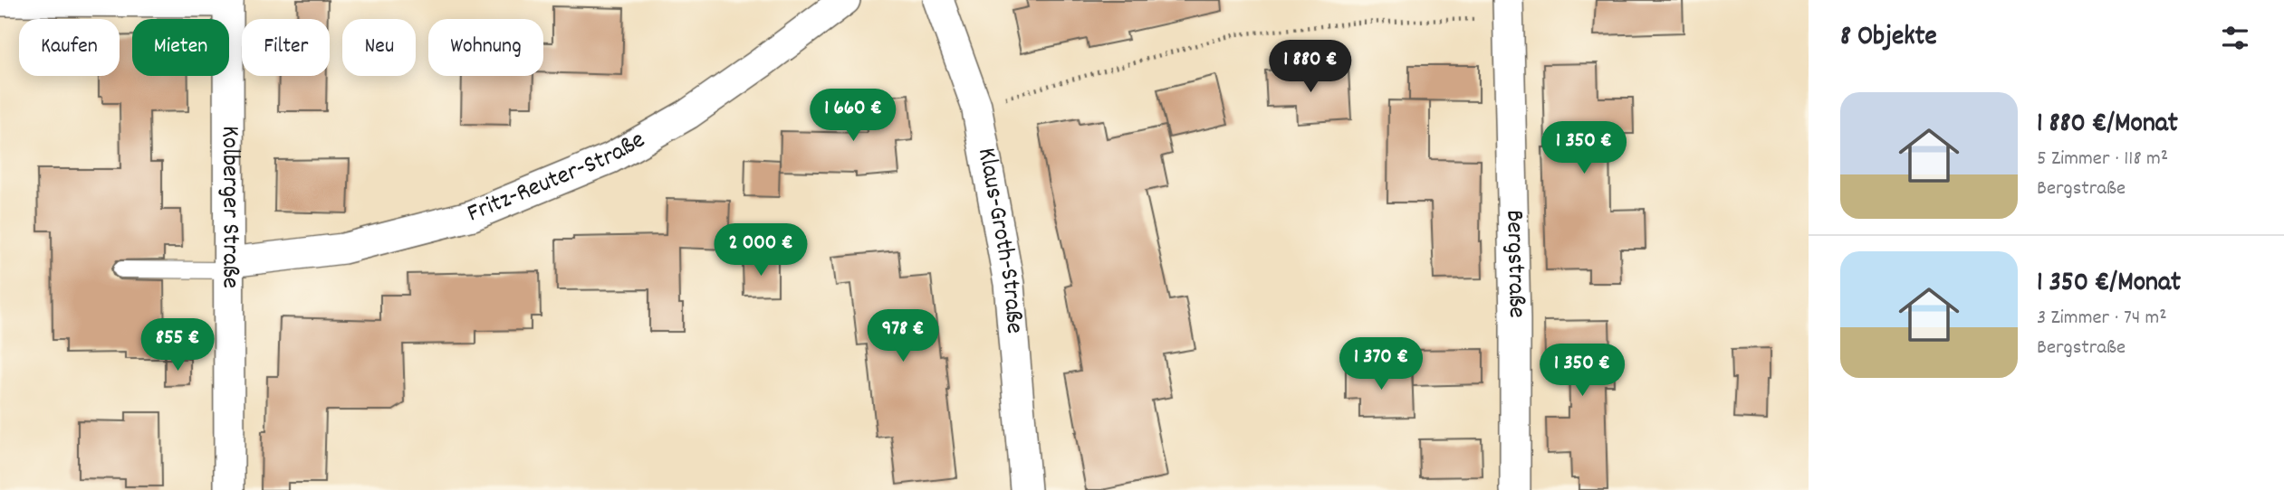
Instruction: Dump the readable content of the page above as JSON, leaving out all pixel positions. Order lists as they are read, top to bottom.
{
  "streets": {
    "street": [
      "Fritz-Reuter-Straße",
      "Kolberger Straße",
      "Klaus-Groth-Straße",
      "Bergstraße"
    ]
  },
  "crossings": [
    ["Fritz-Reuter-Straße", "Kolberger Straße"]
  ],
  "page": {
    "heading": "8 Objekte",
    "chip": [
      "Kaufen",
      "Mieten",
      "Filter",
      "Neu",
      "Wohnung"
    ],
    "price": [
      "1 880 €",
      "1 660 €",
      "1 350 €",
      "2 000 €",
      "978 €",
      "855 €",
      "1 370 €",
      "1 350 €"
    ],
    "list": [
      {
        "name": "1 880 €/Monat",
        "note": "5 Zimmer · 118 m² · Bergstraße"
      },
      {
        "name": "1 350 €/Monat",
        "note": "3 Zimmer · 74 m² · Bergstraße"
      }
    ]
  }
}
